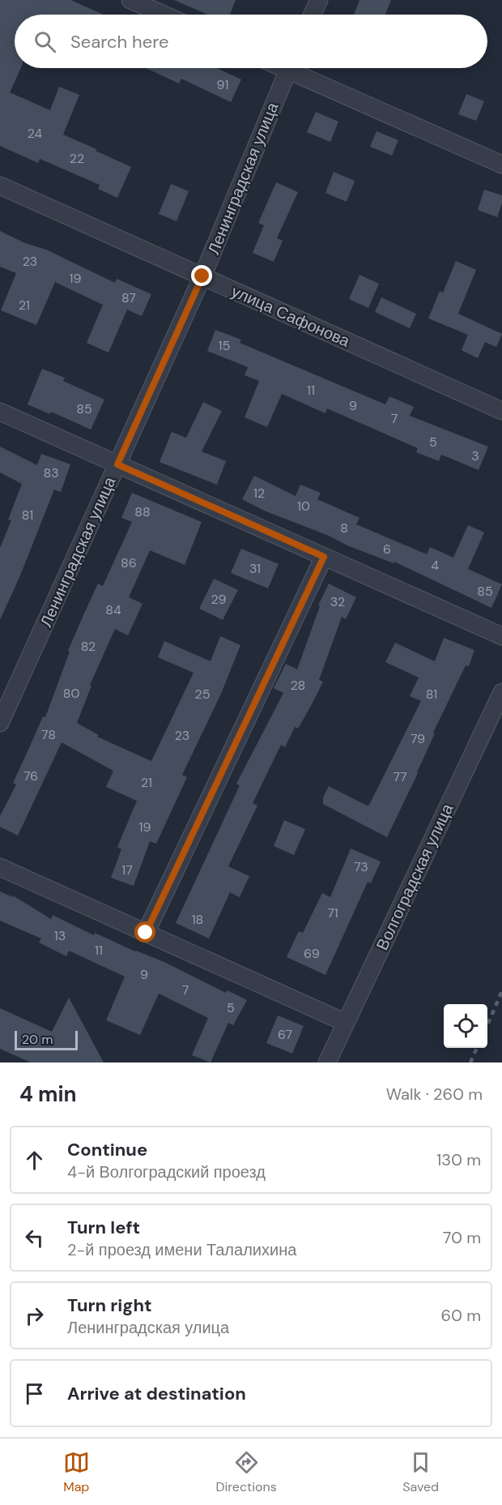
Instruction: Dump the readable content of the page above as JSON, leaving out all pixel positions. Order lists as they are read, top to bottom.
{
  "streets": {
    "street": ["Ленинградская улица", "улица Сафонова", "Волгоградская улица"]
  },
  "crossings": [
    ["Ленинградская улица", "улица Сафонова"]
  ],
  "house_numbers": [
    "91",
    "24",
    "22",
    "23",
    "19",
    "87",
    "21",
    "15",
    "11",
    "9",
    "85",
    "7",
    "5",
    "3",
    "83",
    "12",
    "10",
    "88",
    "81",
    "8",
    "6",
    "86",
    "4",
    "31",
    "85",
    "29",
    "32",
    "84",
    "82",
    "28",
    "80",
    "25",
    "81",
    "78",
    "23",
    "79",
    "76",
    "77",
    "21",
    "19",
    "73",
    "17",
    "71",
    "18",
    "13",
    "11",
    "69",
    "9",
    "7",
    "5",
    "67"
  ],
  "scale_bar": "20 m",
  "page": {
    "search": "Search here",
    "scale": "20 m",
    "heading": ["4 min", "Walk · 260 m"],
    "list": [
      ["Continue", "4-й Волгоградский проезд", "130 m"],
      ["Turn left", "2-й проезд имени Талалихина", "70 m"],
      ["Turn right", "Ленинградская улица", "60 m"],
      "Arrive at destination"
    ],
    "nav": ["Map", "Directions", "Saved"]
  }
}
